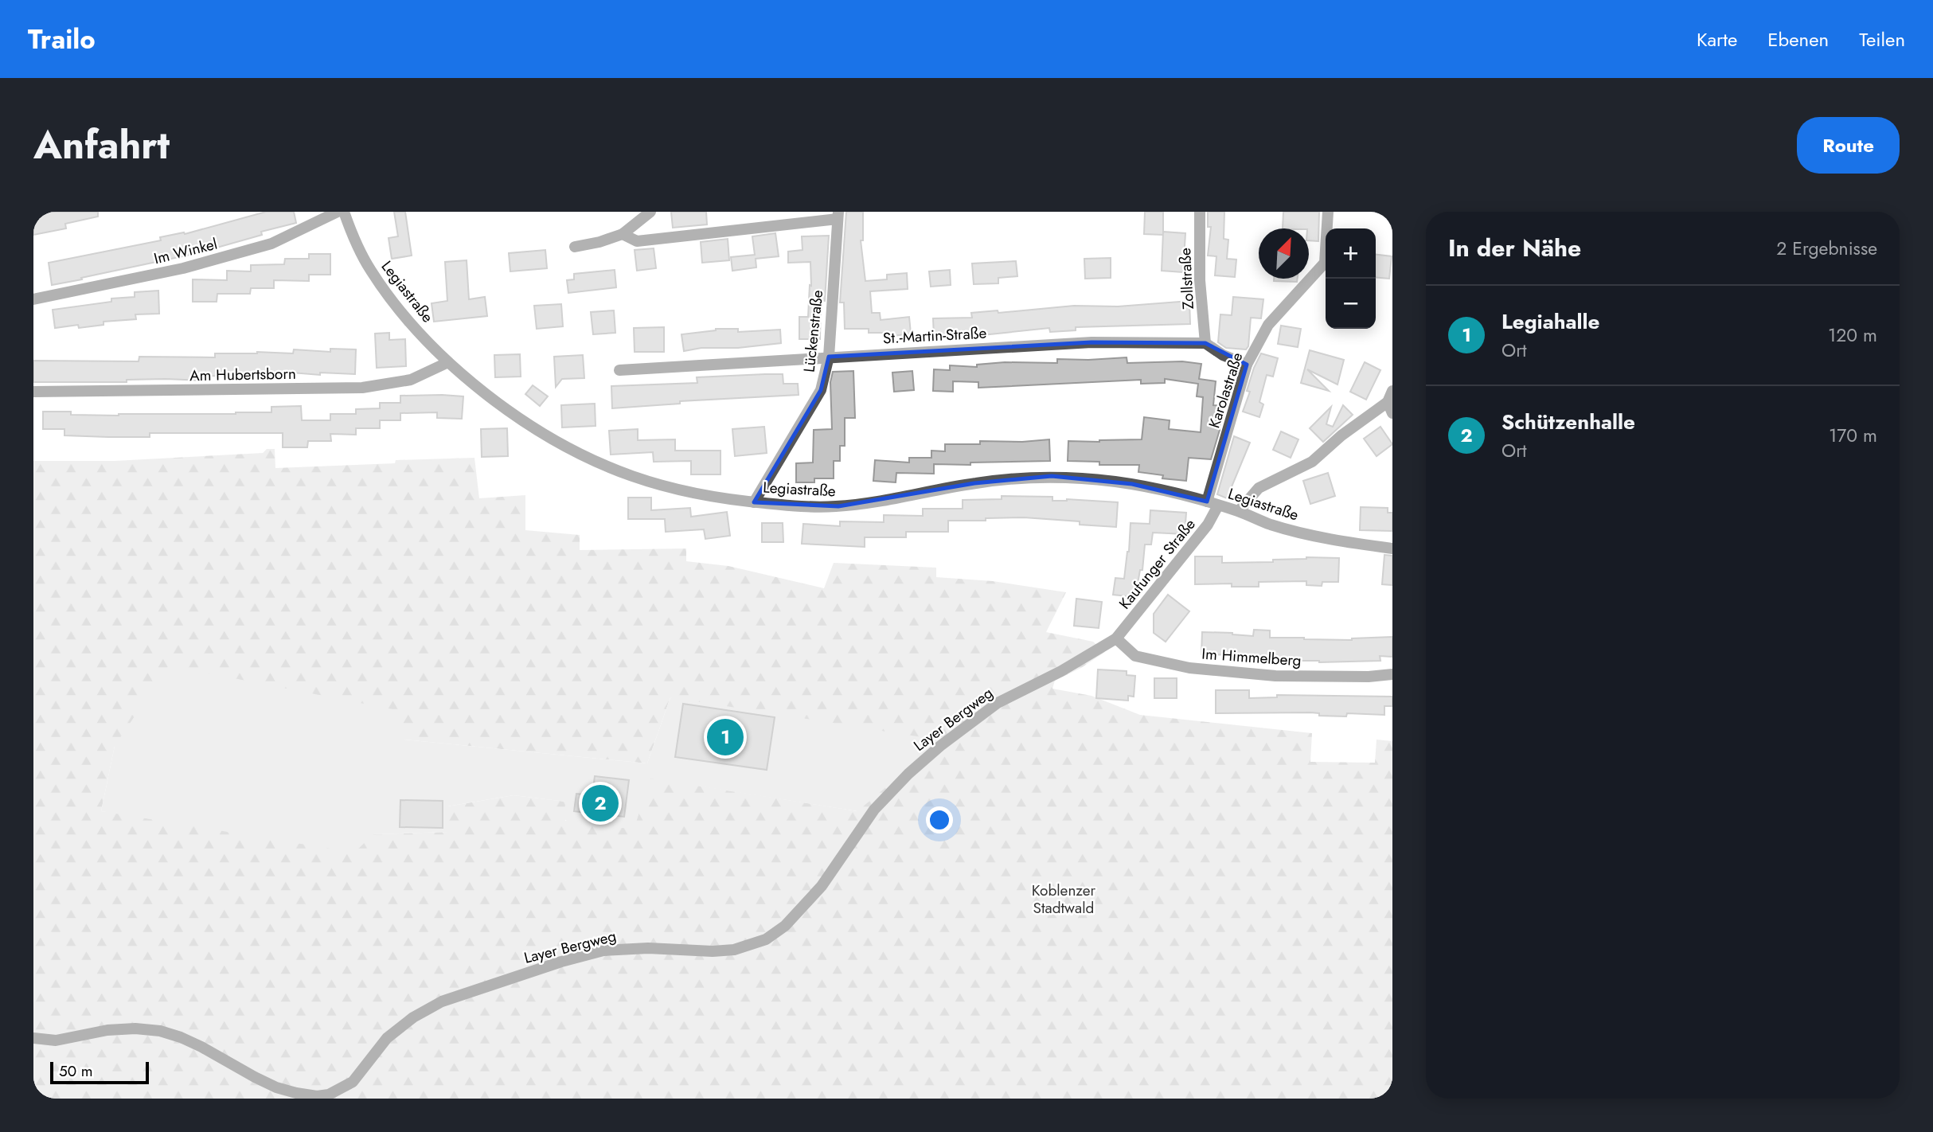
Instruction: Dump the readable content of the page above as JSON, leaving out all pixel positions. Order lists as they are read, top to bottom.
{
  "streets": {
    "street": [
      "Im Winkel",
      "Zollstraße",
      "Legiastraße",
      "Lückenstraße",
      "St.-Martin-Straße",
      "Am Hubertsborn",
      "Karolastraße",
      "Kaufunger Straße",
      "Im Himmelberg",
      "Layer Bergweg"
    ]
  },
  "crossings": [
    ["Zollstraße", "St.-Martin-Straße"],
    ["Legiastraße", "Lückenstraße"],
    ["Legiastraße", "Am Hubertsborn"],
    ["Legiastraße", "Karolastraße"],
    ["Legiastraße", "Kaufunger Straße"],
    ["Lückenstraße", "St.-Martin-Straße"],
    ["Karolastraße", "Kaufunger Straße"],
    ["Kaufunger Straße", "Im Himmelberg"],
    ["Kaufunger Straße", "Layer Bergweg"],
    ["Im Himmelberg", "Layer Bergweg"]
  ],
  "parks": ["Koblenzer Stadtwald"],
  "scale_bar": "50 m",
  "north": "top right",
  "page": {
    "header": "Trailo",
    "nav": ["Karte", "Ebenen", "Teilen"],
    "title": "Anfahrt",
    "buttons": "Route",
    "heading": ["In der Nähe", "2 Ergebnisse"],
    "map_buttons": ["+", "−"],
    "list": [
      {
        "mark": "1",
        "name": "Legiahalle",
        "note": "Ort",
        "value": "120 m"
      },
      {
        "mark": "2",
        "name": "Schützenhalle",
        "note": "Ort",
        "value": "170 m"
      }
    ],
    "pins": ["1", "2"],
    "scale": "50 m"
  }
}
